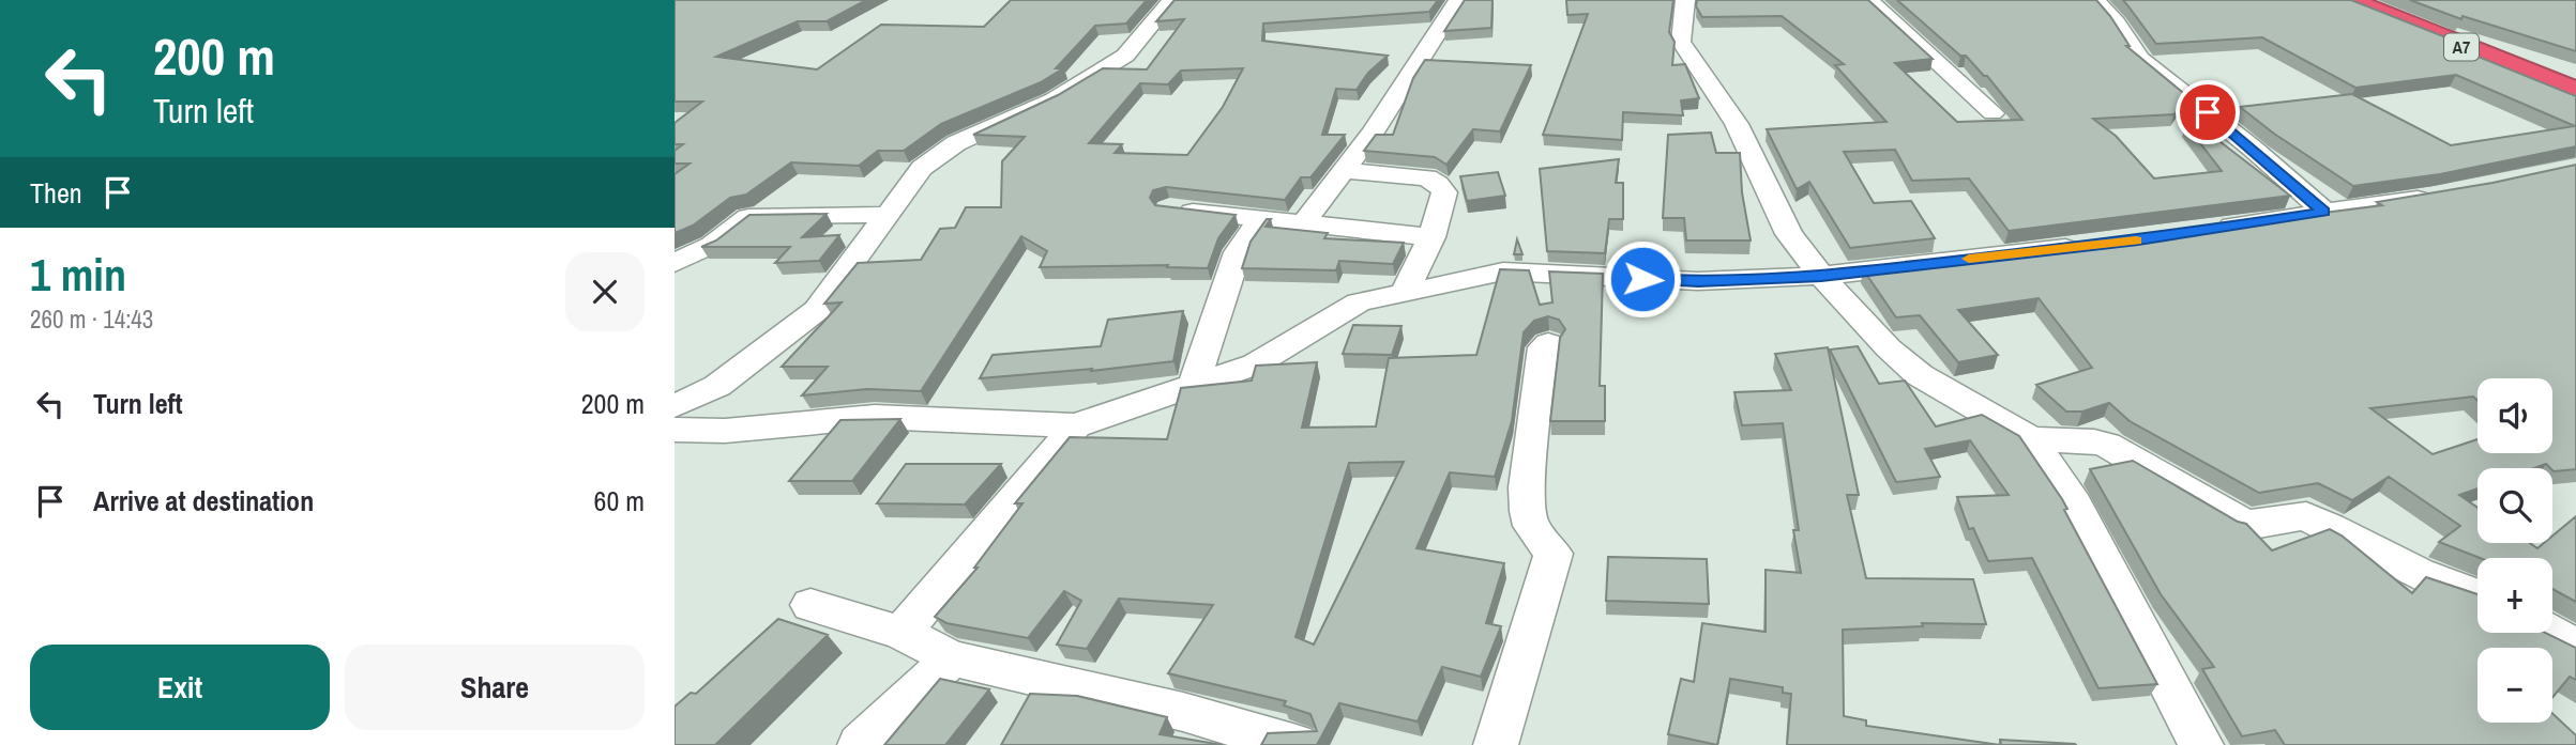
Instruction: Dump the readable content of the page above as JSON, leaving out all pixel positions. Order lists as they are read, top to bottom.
{
  "streets": {
    "highway": ["A7"]
  },
  "page": {
    "turn": ["200 m", "Turn left"],
    "then": "Then",
    "heading": ["1 min", "260 m · 14:43"],
    "list": [
      {
        "name": "Turn left",
        "value": "200 m"
      },
      {
        "name": "Arrive at destination",
        "value": "60 m"
      }
    ],
    "map_buttons": ["+", "−"],
    "buttons": ["Exit", "Share"]
  }
}
